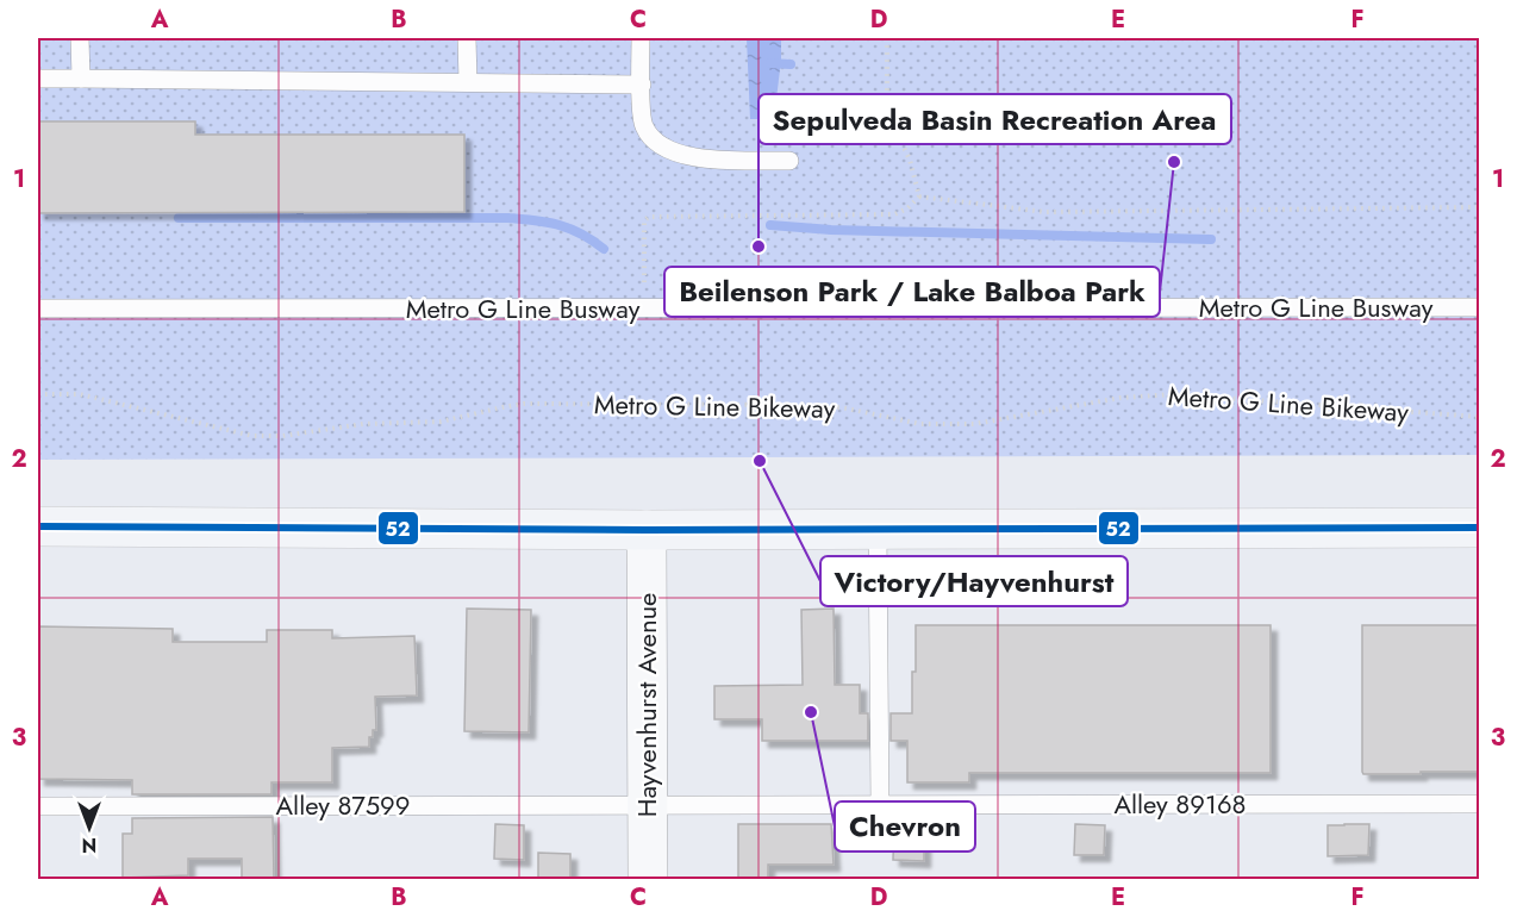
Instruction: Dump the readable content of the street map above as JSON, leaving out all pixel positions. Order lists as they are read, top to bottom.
{
  "streets": {
    "main road": ["Hayvenhurst Avenue"],
    "lane": ["Metro G Line Busway", "Alley 89168", "Alley 87599"],
    "path": ["Metro G Line Bikeway"]
  },
  "crossings": [
    ["Hayvenhurst Avenue", "Alley 89168"],
    ["Hayvenhurst Avenue", "Alley 87599"],
    ["Alley 89168", "Alley 87599"]
  ],
  "places": [
    "Beilenson Park / Lake Balboa Park",
    "Sepulveda Basin Recreation Area",
    "Victory/Hayvenhurst",
    "Chevron"
  ],
  "lines": ["transit line 52"],
  "north": "bottom",
  "grid": {
    "columns": [
      "A",
      "B",
      "C",
      "D",
      "E",
      "F"
    ],
    "rows": ["1", "2", "3"]
  }
}
